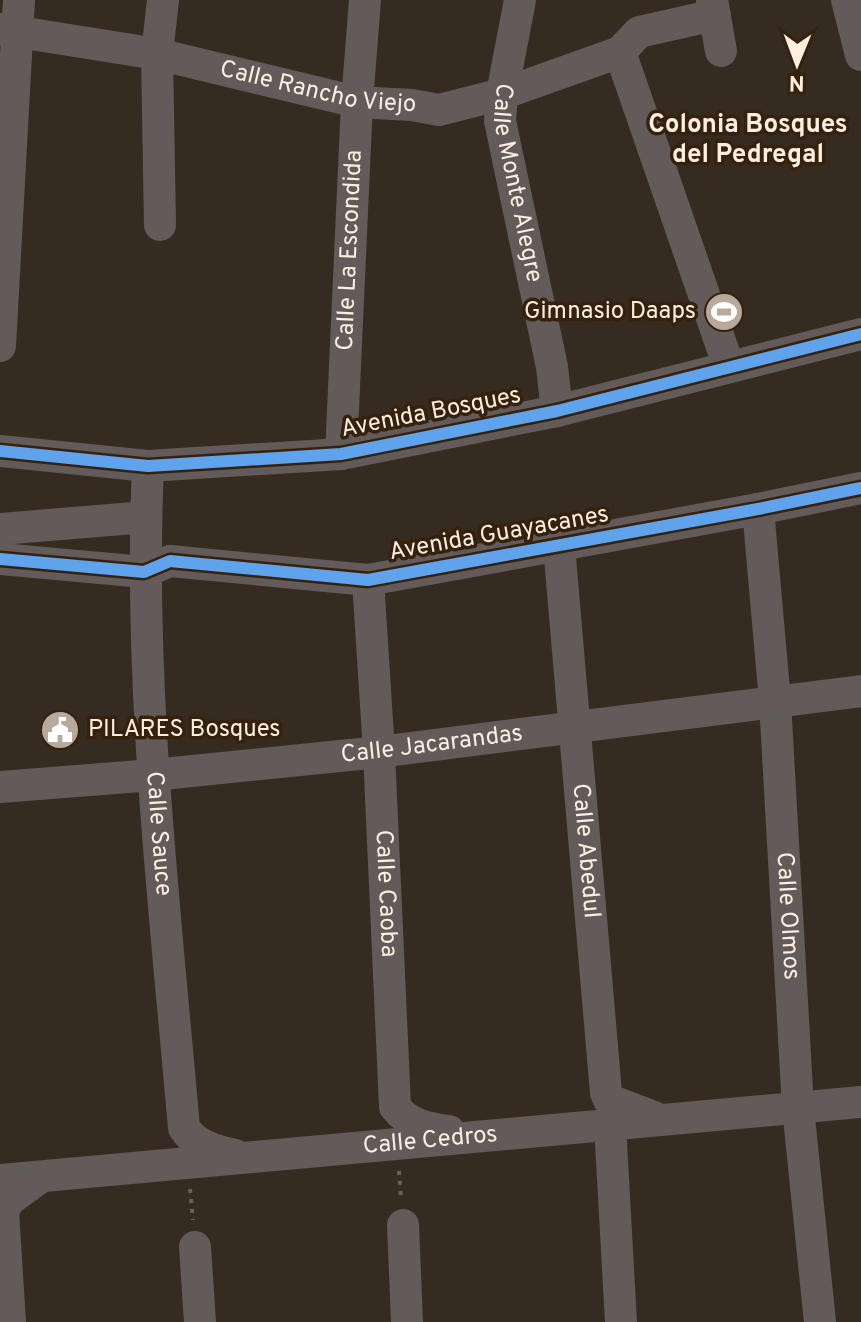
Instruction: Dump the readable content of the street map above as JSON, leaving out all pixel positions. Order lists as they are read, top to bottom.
{
  "streets": {
    "street": [
      "Calle Rancho Viejo",
      "Calle Monte Alegre",
      "Calle La Escondida",
      "Avenida Bosques",
      "Avenida Guayacanes",
      "Calle Jacarandas",
      "Calle Sauce",
      "Calle Abedul",
      "Calle Caoba",
      "Calle Olmos",
      "Calle Cedros"
    ]
  },
  "crossings": [
    ["Calle Rancho Viejo", "Calle Monte Alegre"],
    ["Calle Rancho Viejo", "Calle La Escondida"],
    ["Calle Monte Alegre", "Avenida Bosques"],
    ["Calle La Escondida", "Avenida Bosques"],
    ["Avenida Bosques", "Calle Sauce"],
    ["Avenida Guayacanes", "Calle Sauce"],
    ["Avenida Guayacanes", "Calle Abedul"],
    ["Avenida Guayacanes", "Calle Caoba"],
    ["Avenida Guayacanes", "Calle Olmos"],
    ["Calle Jacarandas", "Calle Sauce"],
    ["Calle Jacarandas", "Calle Abedul"],
    ["Calle Jacarandas", "Calle Caoba"],
    ["Calle Jacarandas", "Calle Olmos"],
    ["Calle Sauce", "Calle Cedros"],
    ["Calle Abedul", "Calle Cedros"],
    ["Calle Caoba", "Calle Cedros"],
    ["Calle Olmos", "Calle Cedros"]
  ],
  "districts": ["Colonia Bosques del Pedregal"],
  "places": {
    "sports": ["Gimnasio Daaps"],
    "public building": ["PILARES Bosques"]
  },
  "north": "bottom"
}
